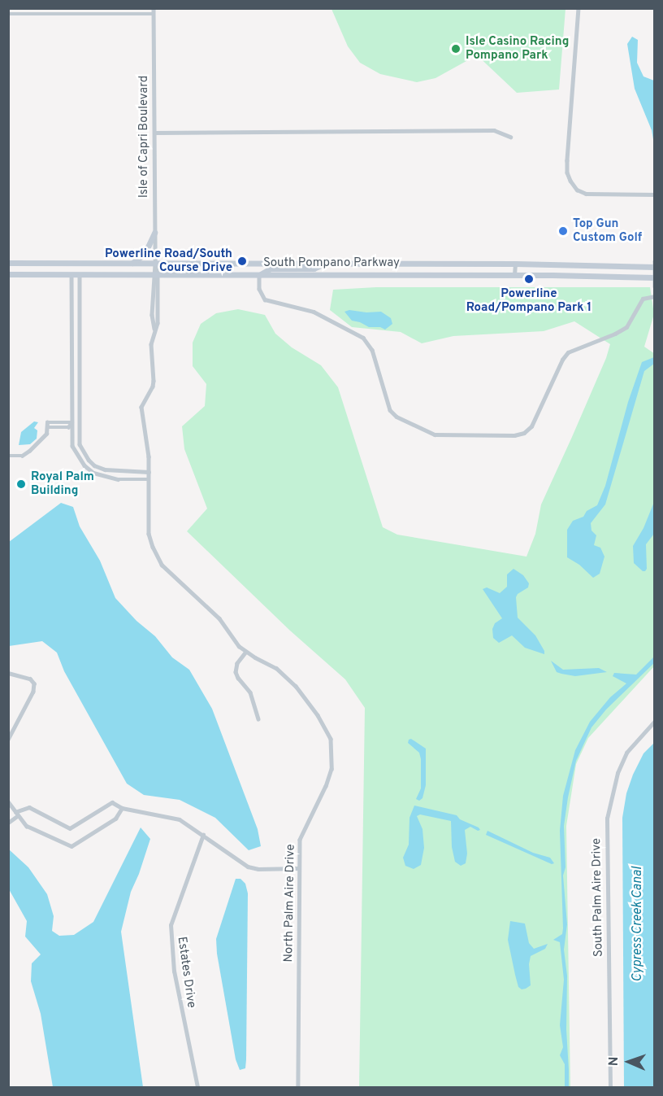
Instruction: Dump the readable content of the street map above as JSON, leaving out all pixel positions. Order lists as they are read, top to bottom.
{
  "streets": {
    "main road": ["South Pompano Parkway"],
    "street": [
      "Isle of Capri Boulevard",
      "South Palm Aire Drive",
      "North Palm Aire Drive",
      "Estates Drive"
    ]
  },
  "crossings": [
    ["Isle of Capri Boulevard", "South Pompano Parkway"],
    ["Isle of Capri Boulevard", "North Palm Aire Drive"],
    ["South Pompano Parkway", "North Palm Aire Drive"]
  ],
  "water": ["Cypress Creek Canal"],
  "places": [
    "Isle Casino Racing Pompano Park",
    "Top Gun Custom Golf",
    "Powerline Road/South Course Drive",
    "Powerline Road/Pompano Park 1",
    "Royal Palm Building"
  ],
  "north": "left"
}
